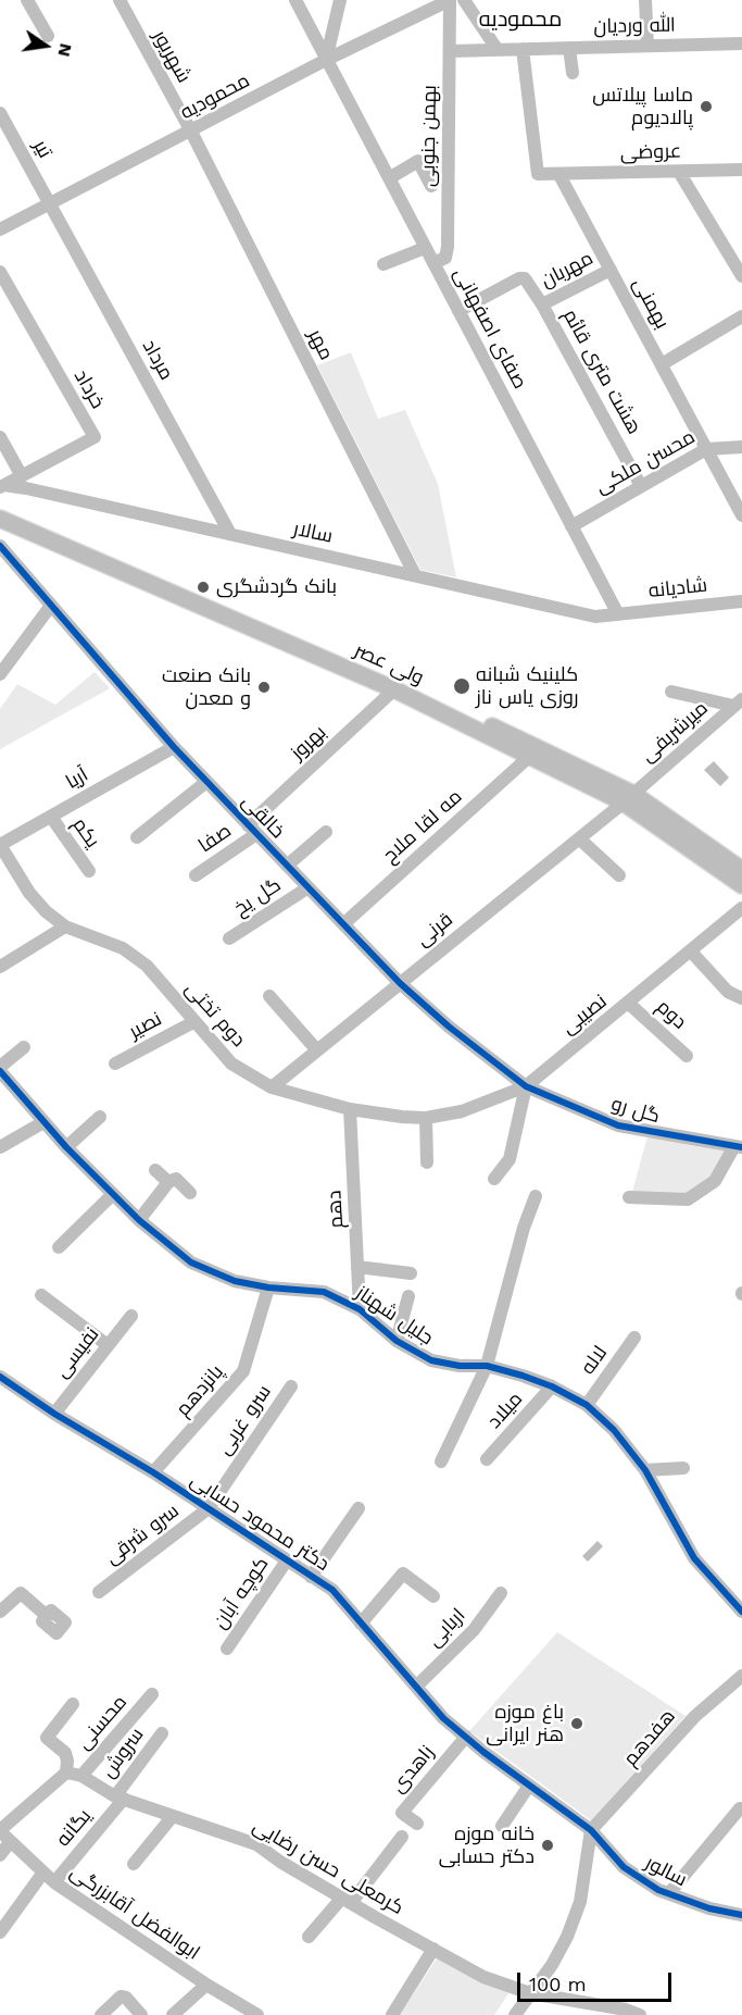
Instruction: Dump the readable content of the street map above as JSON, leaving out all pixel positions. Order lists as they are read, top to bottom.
{
  "streets": {
    "main road": ["ولی عصر"],
    "street": [
      "الله وردیان",
      "شهریور",
      "محمودیه",
      "بهمن جنوبی",
      "تیر",
      "عروضی",
      "مهربان",
      "بهمنی",
      "صفای اصفهانی",
      "مهر",
      "مرداد",
      "هشت متری قائم",
      "خرداد",
      "محسن ملکی",
      "سالار",
      "شادیانه",
      "میرشریفی",
      "بهروز",
      "آریا",
      "خالقی",
      "مه لقا ملاح",
      "یکم",
      "صفا",
      "گل یخ",
      "قرنی",
      "دوم تختی",
      "نصیبی",
      "دوم",
      "نصیر",
      "گل رو",
      "دهم",
      "جلیل شهناز",
      "نفیسی",
      "لاله",
      "پانزدهم",
      "میلاد",
      "سرو غربی",
      "دکتر محمود حسابی",
      "سرو شرقی",
      "کوچه آبان",
      "اربابی",
      "محسنی",
      "هفدهم",
      "سروش",
      "زاهدی",
      "یگانه",
      "کرمعلی حسن رضایی",
      "سالور",
      "ابوالفضل آقابزرگی"
    ]
  },
  "crossings": [
    ["الله وردیان", "بهمن جنوبی"],
    ["شهریور", "محمودیه"],
    ["شهریور", "مهر"],
    ["محمودیه", "بهمن جنوبی"],
    ["محمودیه", "تیر"],
    ["محمودیه", "صفای اصفهانی"],
    ["محمودیه", "مهر"],
    ["محمودیه", "مرداد"],
    ["بهمن جنوبی", "صفای اصفهانی"],
    ["تیر", "مرداد"],
    ["عروضی", "بهمنی"],
    ["مهربان", "بهمنی"],
    ["مهربان", "هشت متری قائم"],
    ["بهمنی", "محسن ملکی"],
    ["صفای اصفهانی", "هشت متری قائم"],
    ["صفای اصفهانی", "محسن ملکی"],
    ["صفای اصفهانی", "سالار"],
    ["صفای اصفهانی", "شادیانه"],
    ["مهر", "سالار"],
    ["مرداد", "سالار"],
    ["هشت متری قائم", "محسن ملکی"],
    ["خرداد", "سالار"],
    ["سالار", "شادیانه"],
    ["ولی عصر", "میرشریفی"],
    ["ولی عصر", "بهروز"],
    ["ولی عصر", "مه لقا ملاح"],
    ["ولی عصر", "قرنی"],
    ["میرشریفی", "قرنی"],
    ["بهروز", "خالقی"],
    ["بهروز", "صفا"],
    ["آریا", "خالقی"],
    ["آریا", "یکم"],
    ["آریا", "دوم تختی"],
    ["خالقی", "مه لقا ملاح"],
    ["خالقی", "صفا"],
    ["خالقی", "گل یخ"],
    ["خالقی", "قرنی"],
    ["خالقی", "دوم تختی"],
    ["خالقی", "نصیبی"],
    ["خالقی", "گل رو"],
    ["قرنی", "دوم تختی"],
    ["دوم تختی", "نصیبی"],
    ["دوم تختی", "نصیر"],
    ["دوم تختی", "گل رو"],
    ["دوم تختی", "دهم"],
    ["نصیبی", "دوم"],
    ["نصیبی", "گل رو"],
    ["دهم", "جلیل شهناز"],
    ["جلیل شهناز", "لاله"],
    ["جلیل شهناز", "پانزدهم"],
    ["جلیل شهناز", "میلاد"],
    ["نفیسی", "دکتر محمود حسابی"],
    ["پانزدهم", "دکتر محمود حسابی"],
    ["سرو غربی", "دکتر محمود حسابی"],
    ["سرو غربی", "سرو شرقی"],
    ["دکتر محمود حسابی", "سرو شرقی"],
    ["دکتر محمود حسابی", "کوچه آبان"],
    ["دکتر محمود حسابی", "اربابی"],
    ["دکتر محمود حسابی", "هفدهم"],
    ["دکتر محمود حسابی", "زاهدی"],
    ["دکتر محمود حسابی", "سالور"],
    ["محسنی", "کرمعلی حسن رضایی"],
    ["هفدهم", "سالور"],
    ["سروش", "یگانه"],
    ["سروش", "کرمعلی حسن رضایی"],
    ["یگانه", "کرمعلی حسن رضایی"],
    ["یگانه", "ابوالفضل آقابزرگی"]
  ],
  "districts": ["محمودیه"],
  "places": [
    "ماسا پیلاتس پالادیوم",
    "بانک گردشگری",
    "کلینیک شبانه روزی یاس ناز",
    "بانک صنعت و معدن",
    "باغ موزه هنر ایرانی",
    "خانه موزه دکتر حسابی"
  ],
  "scale_bar": "100 m",
  "north": "right"
}
